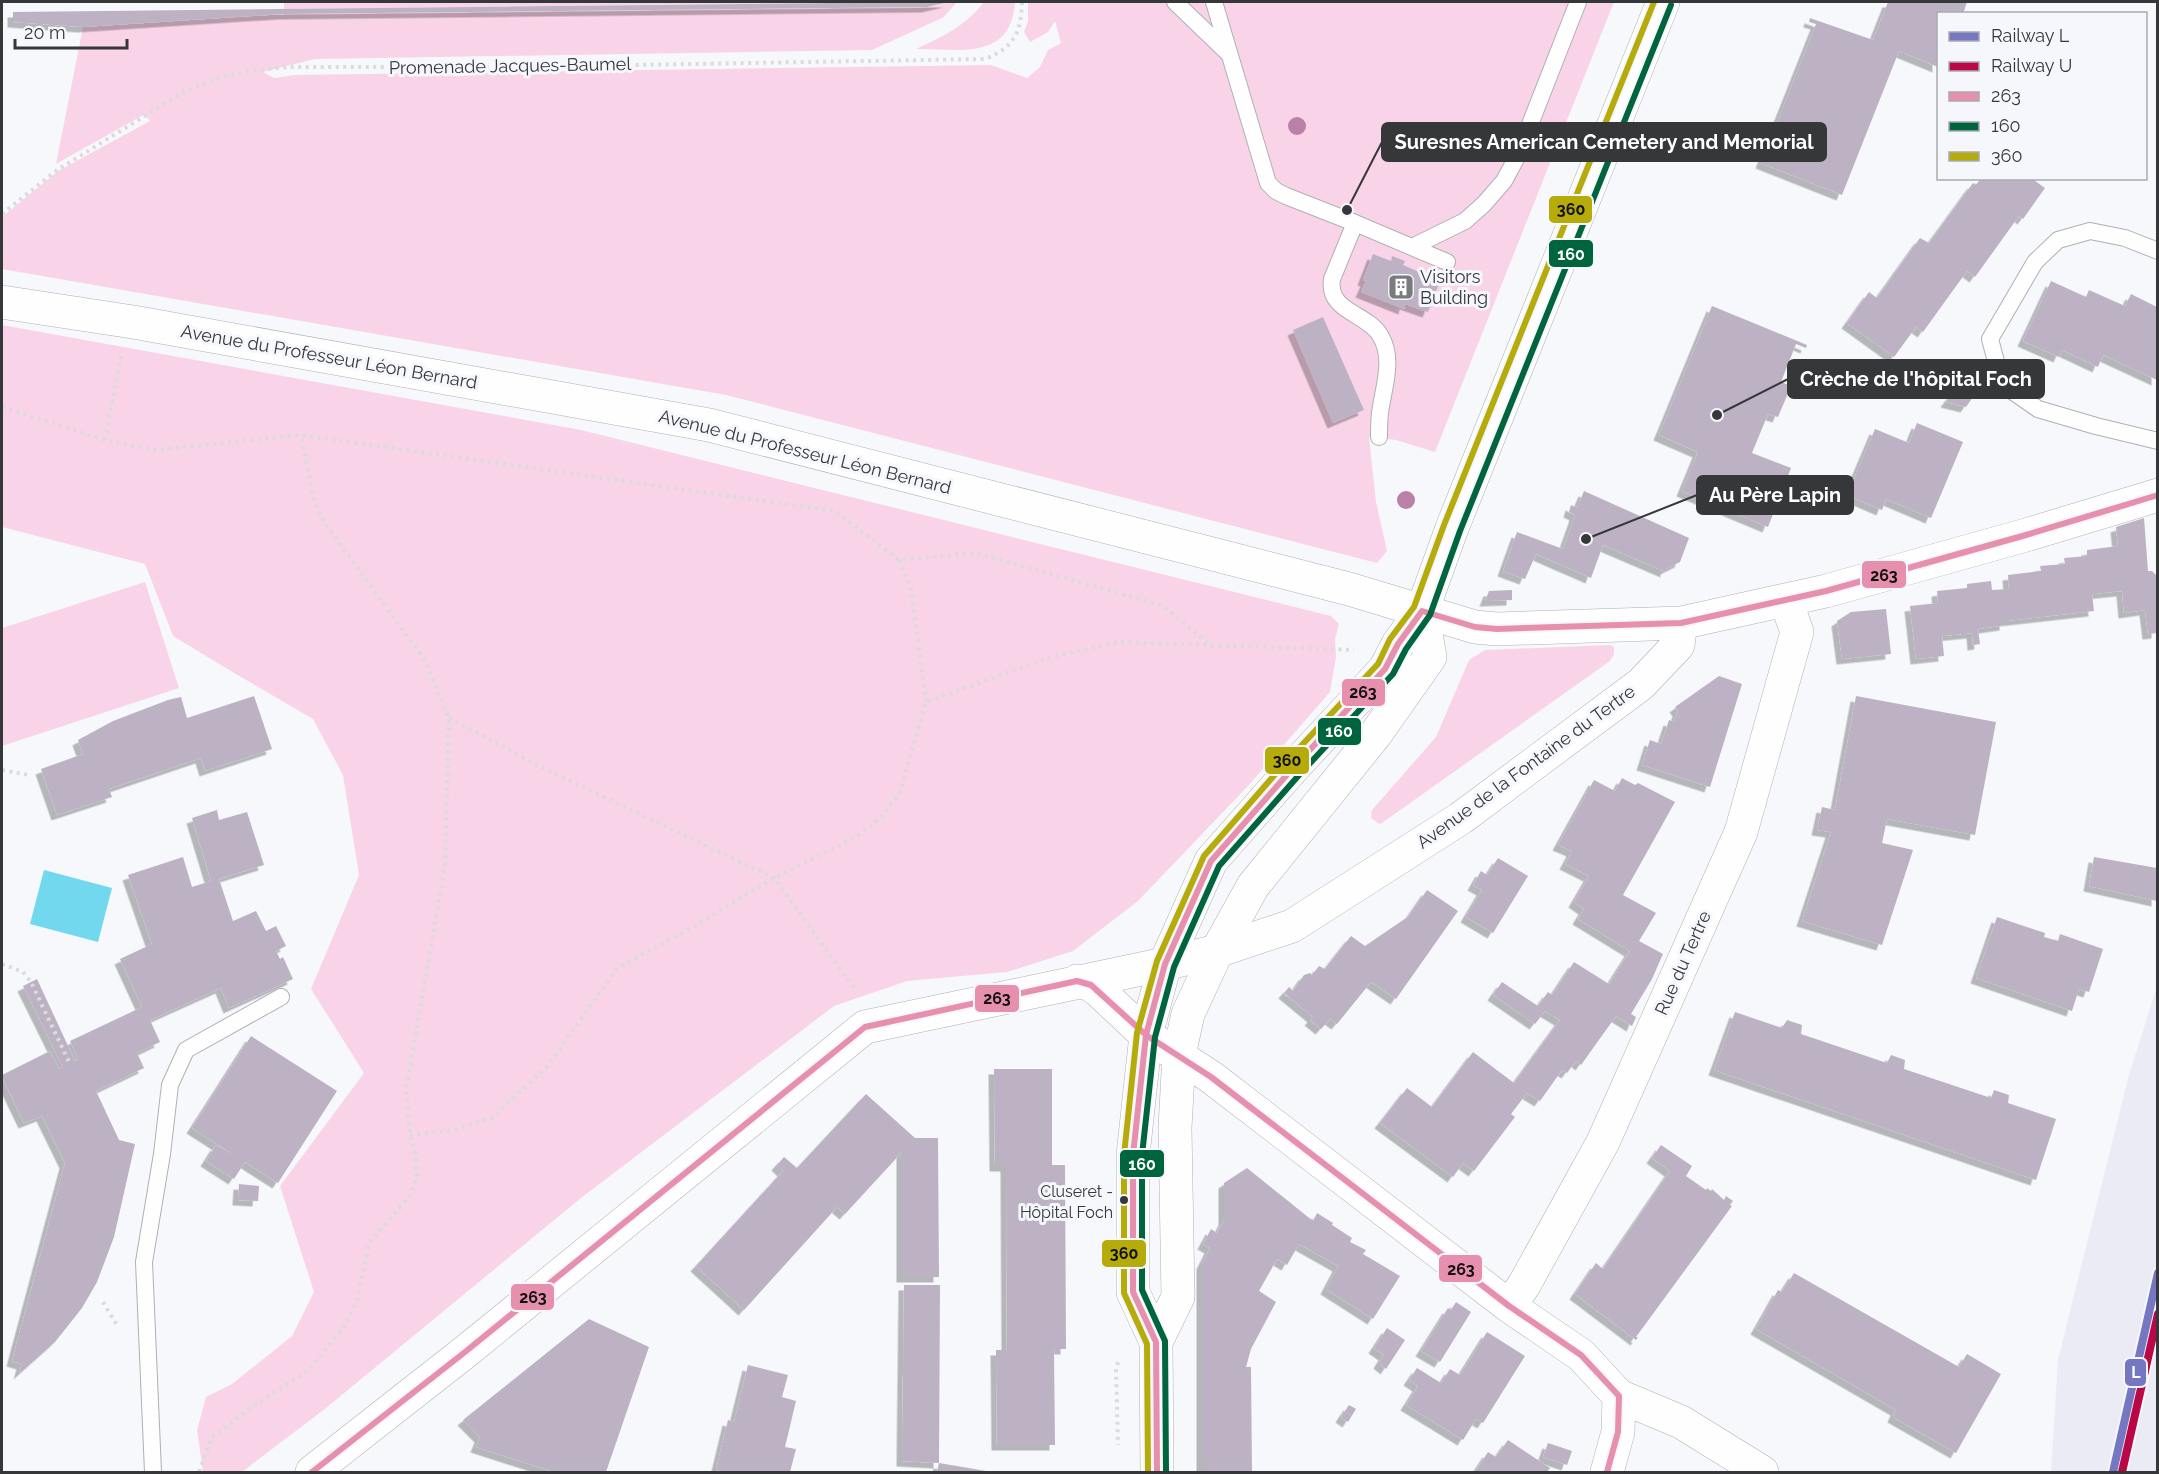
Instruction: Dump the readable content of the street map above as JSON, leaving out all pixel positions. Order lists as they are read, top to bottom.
{
  "streets": {
    "street": ["Avenue du Professeur Léon Bernard", "Avenue de la Fontaine du Tertre", "Rue du Tertre"],
    "path": ["Promenade Jacques-Baumel"]
  },
  "crossings": [
    ["Avenue du Professeur Léon Bernard", "Avenue de la Fontaine du Tertre"],
    ["Avenue du Professeur Léon Bernard", "Rue du Tertre"]
  ],
  "places": {
    "other": [
      "Suresnes American Cemetery and Memorial",
      "Crèche de l'hôpital Foch",
      "Au Père Lapin",
      "Cluseret - Hôpital Foch"
    ],
    "building": ["Visitors Building"]
  },
  "lines": [
    "transit line 360",
    "transit line 160",
    "transit line 263",
    "rail line L",
    "rail line U"
  ],
  "legend": [
    "Railway L",
    "Railway U",
    "263",
    "160",
    "360"
  ],
  "scale_bar": "20 m"
}
